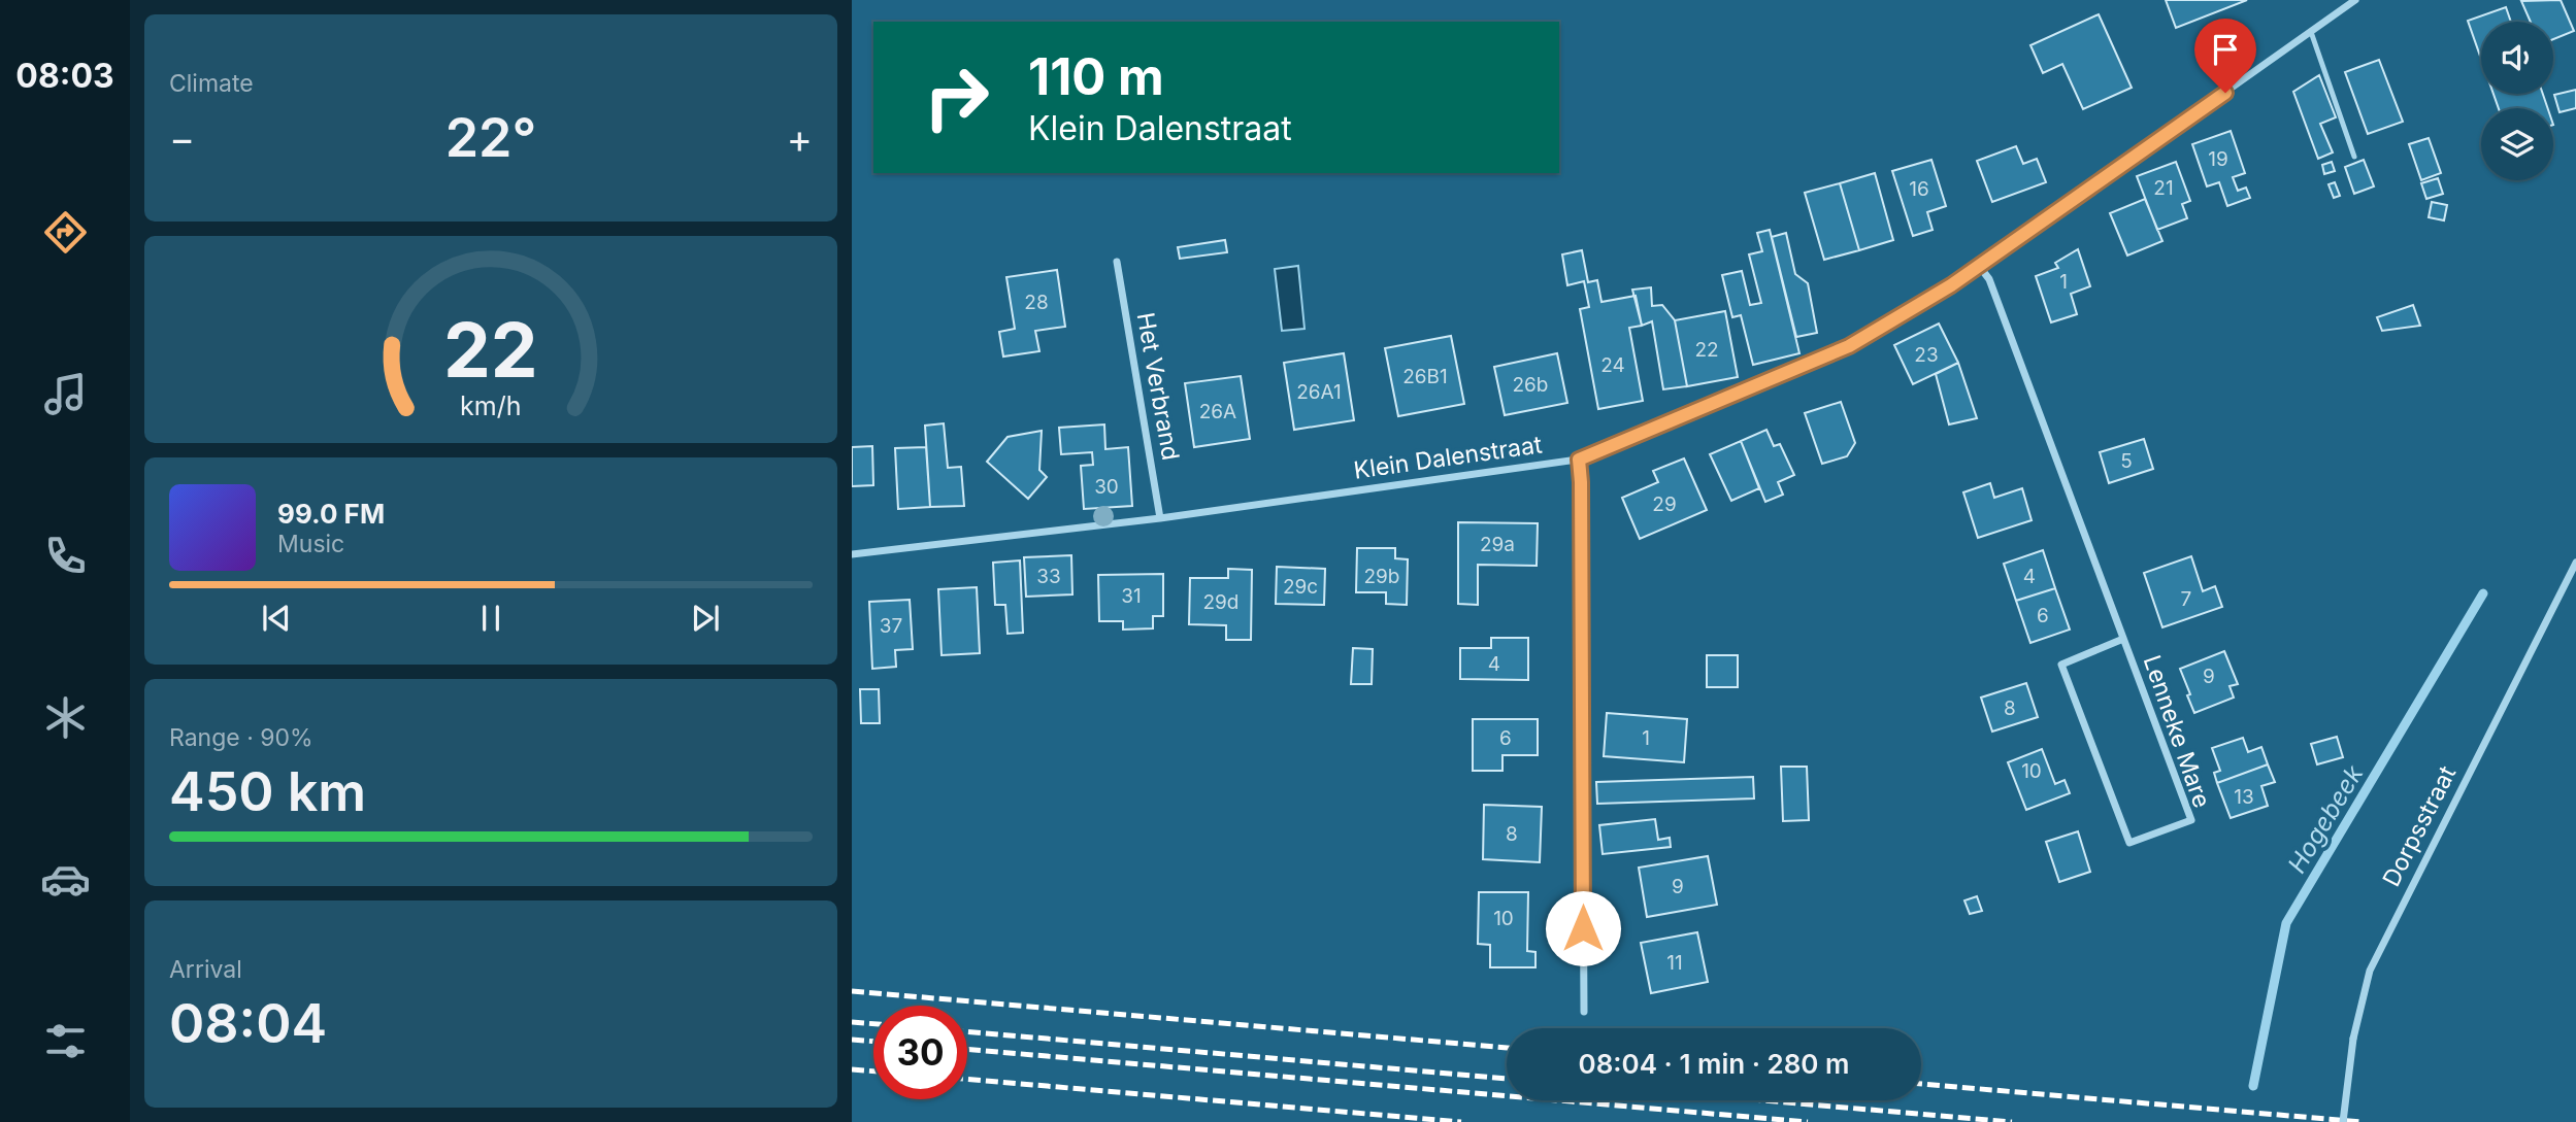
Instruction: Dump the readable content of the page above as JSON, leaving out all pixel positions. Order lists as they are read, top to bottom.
{
  "streets": {
    "street": [
      "Het Verbrand",
      "Klein Dalenstraat",
      "Lenneke Mare",
      "Dorpsstraat"
    ]
  },
  "crossings": [
    ["Het Verbrand", "Klein Dalenstraat"],
    ["Klein Dalenstraat", "Lenneke Mare"]
  ],
  "water": ["Hogebeek"],
  "house_numbers": [
    "19",
    "21",
    "16",
    "1",
    "28",
    "22",
    "23",
    "24",
    "26B1",
    "26b",
    "26A1",
    "26A",
    "5",
    "30",
    "29",
    "29a",
    "33",
    "29b",
    "4",
    "29c",
    "31",
    "7",
    "29d",
    "6",
    "37",
    "4",
    "9",
    "8",
    "6",
    "1",
    "10",
    "13",
    "8",
    "9",
    "10",
    "11"
  ],
  "page": {
    "tabs": "08:03",
    "tile": [
      "Climate",
      ["Range · 90%", "450 km"],
      ["Arrival", "08:04"]
    ],
    "turn": ["110 m", "Klein Dalenstraat"],
    "heat": ["−", "22°", "+"],
    "song": ["99.0 FM", "Music"],
    "limit": "30",
    "trip": "08:04 · 1 min · 280 m",
    "gauge": ["22", "km/h"]
  }
}
